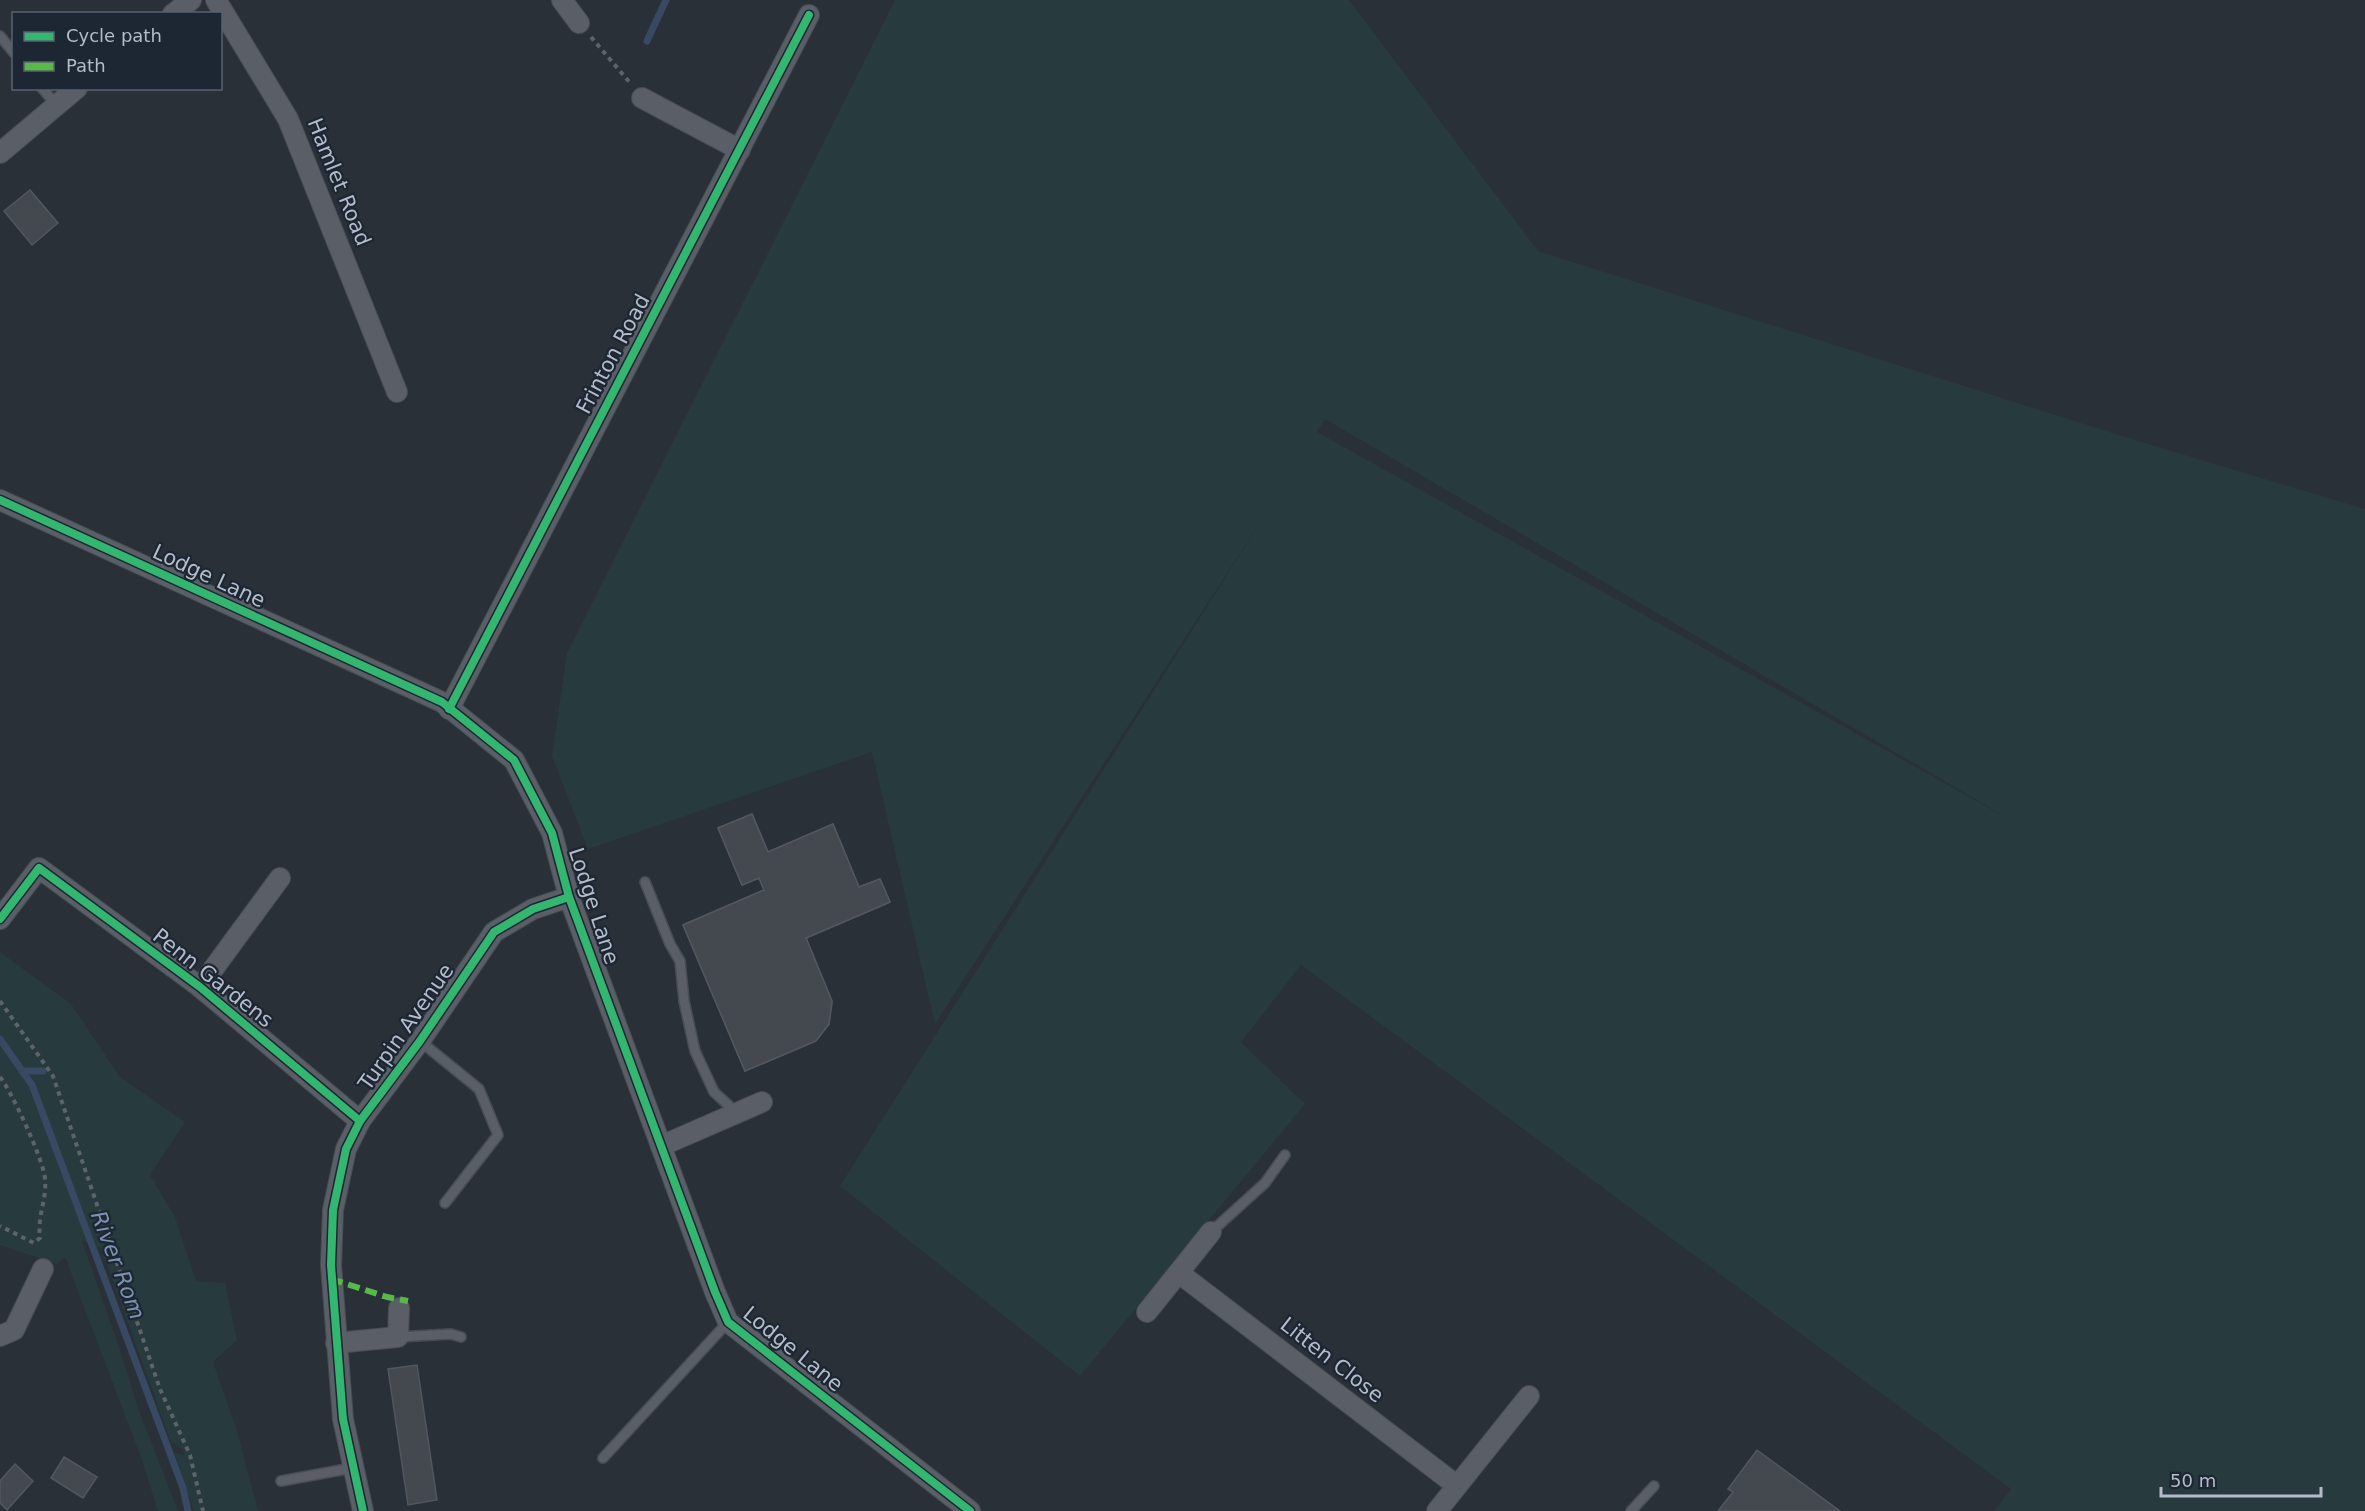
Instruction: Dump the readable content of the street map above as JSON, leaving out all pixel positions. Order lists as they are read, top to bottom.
{
  "streets": {
    "street": [
      "Hamlet Road",
      "Frinton Road",
      "Lodge Lane",
      "Penn Gardens",
      "Turpin Avenue",
      "Litten Close"
    ]
  },
  "crossings": [
    ["Frinton Road", "Lodge Lane"],
    ["Lodge Lane", "Turpin Avenue"],
    ["Penn Gardens", "Turpin Avenue"]
  ],
  "water": ["River Rom"],
  "legend": ["Cycle path", "Path"],
  "scale_bar": "50 m"
}
